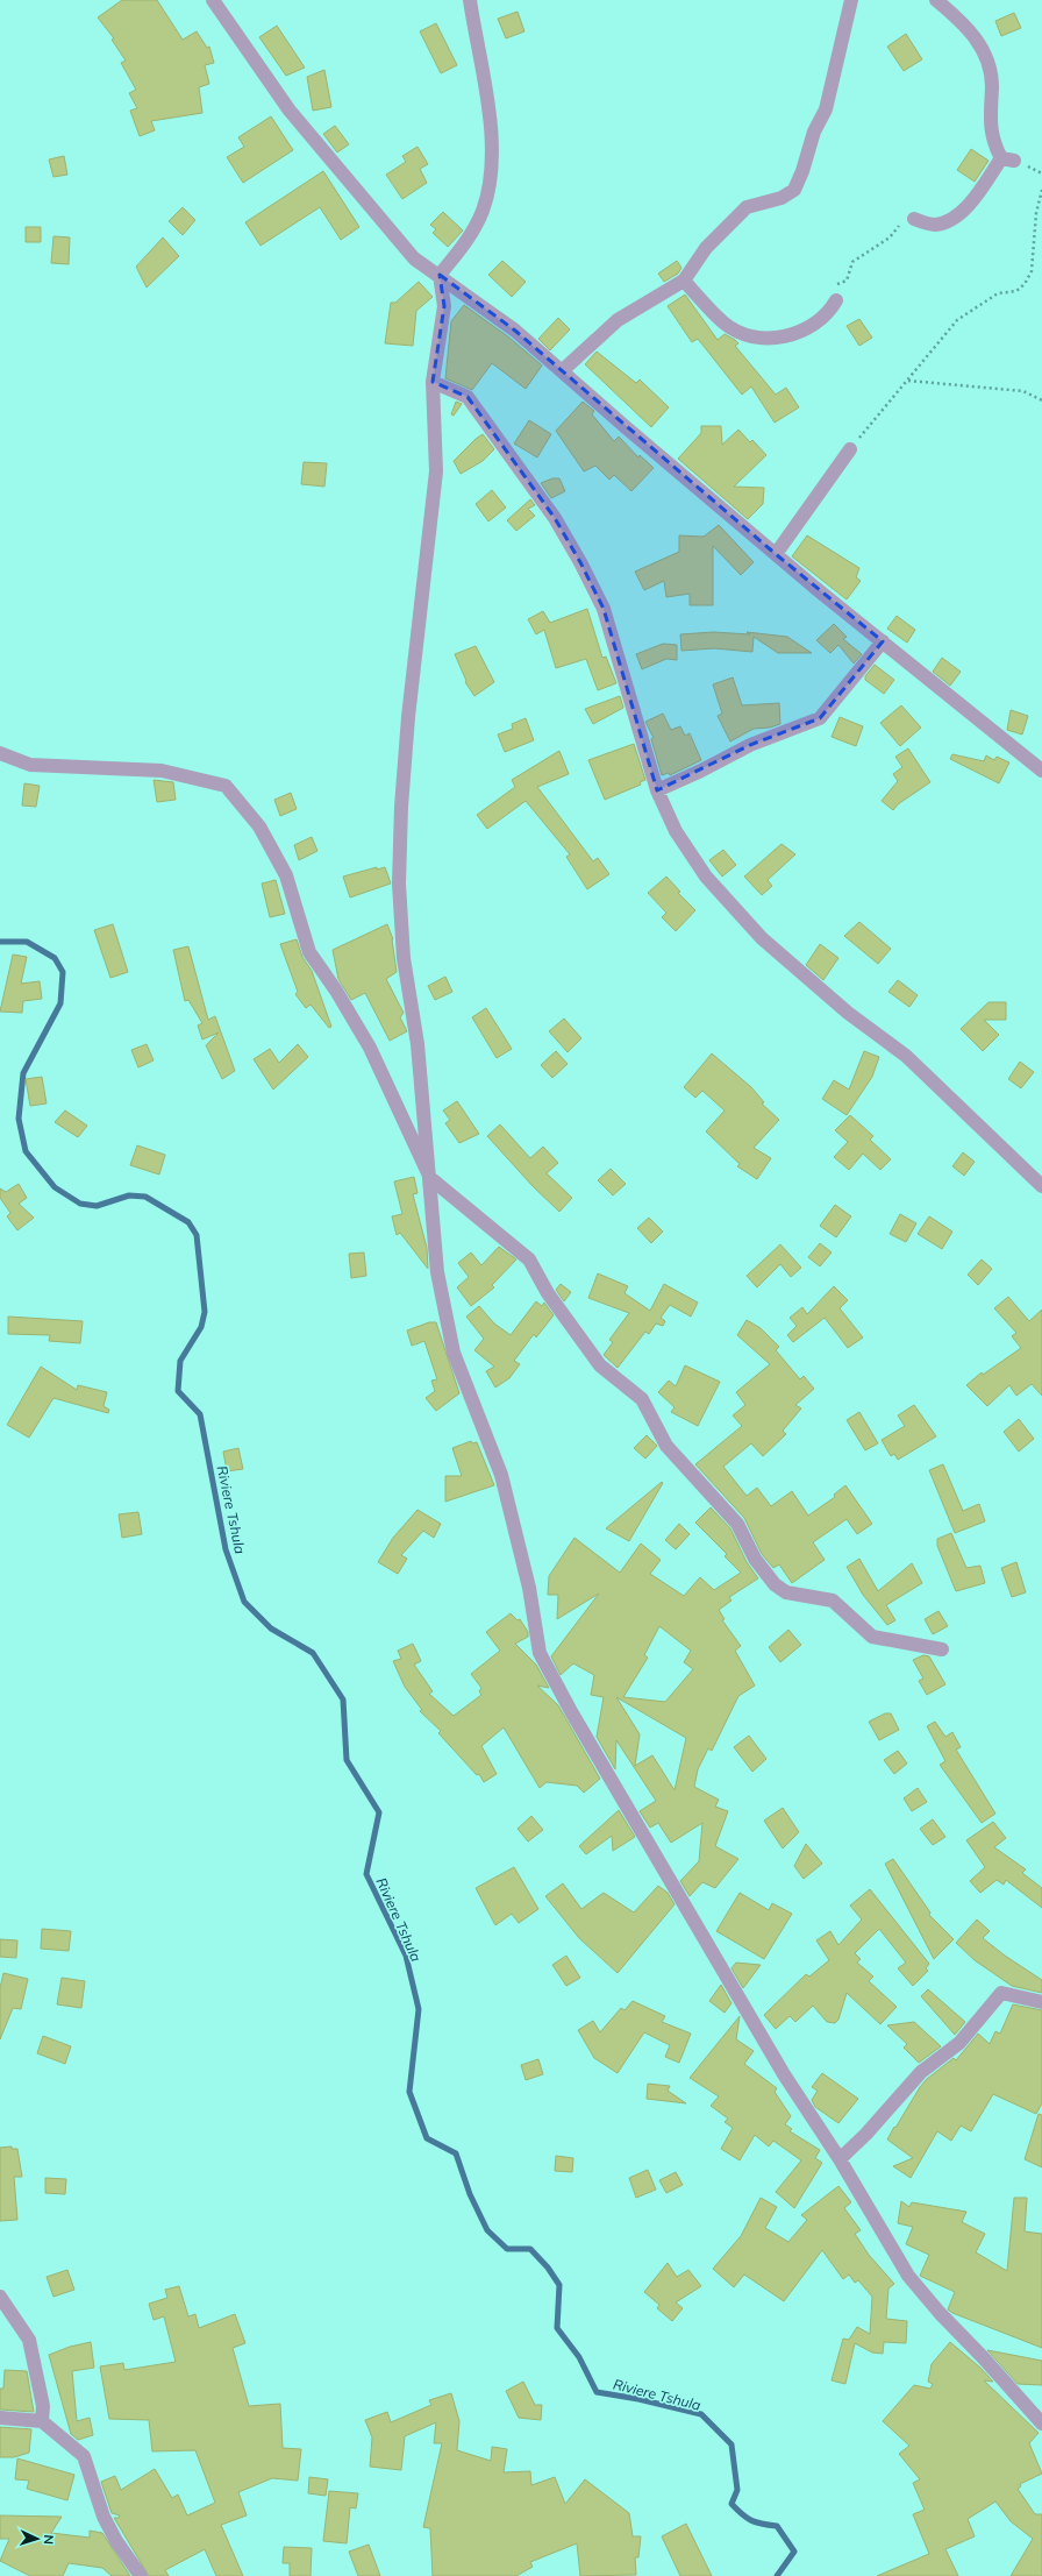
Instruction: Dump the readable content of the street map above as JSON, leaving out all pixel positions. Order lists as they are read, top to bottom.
{
  "water": ["Riviere Tshula"],
  "north": "right"
}
